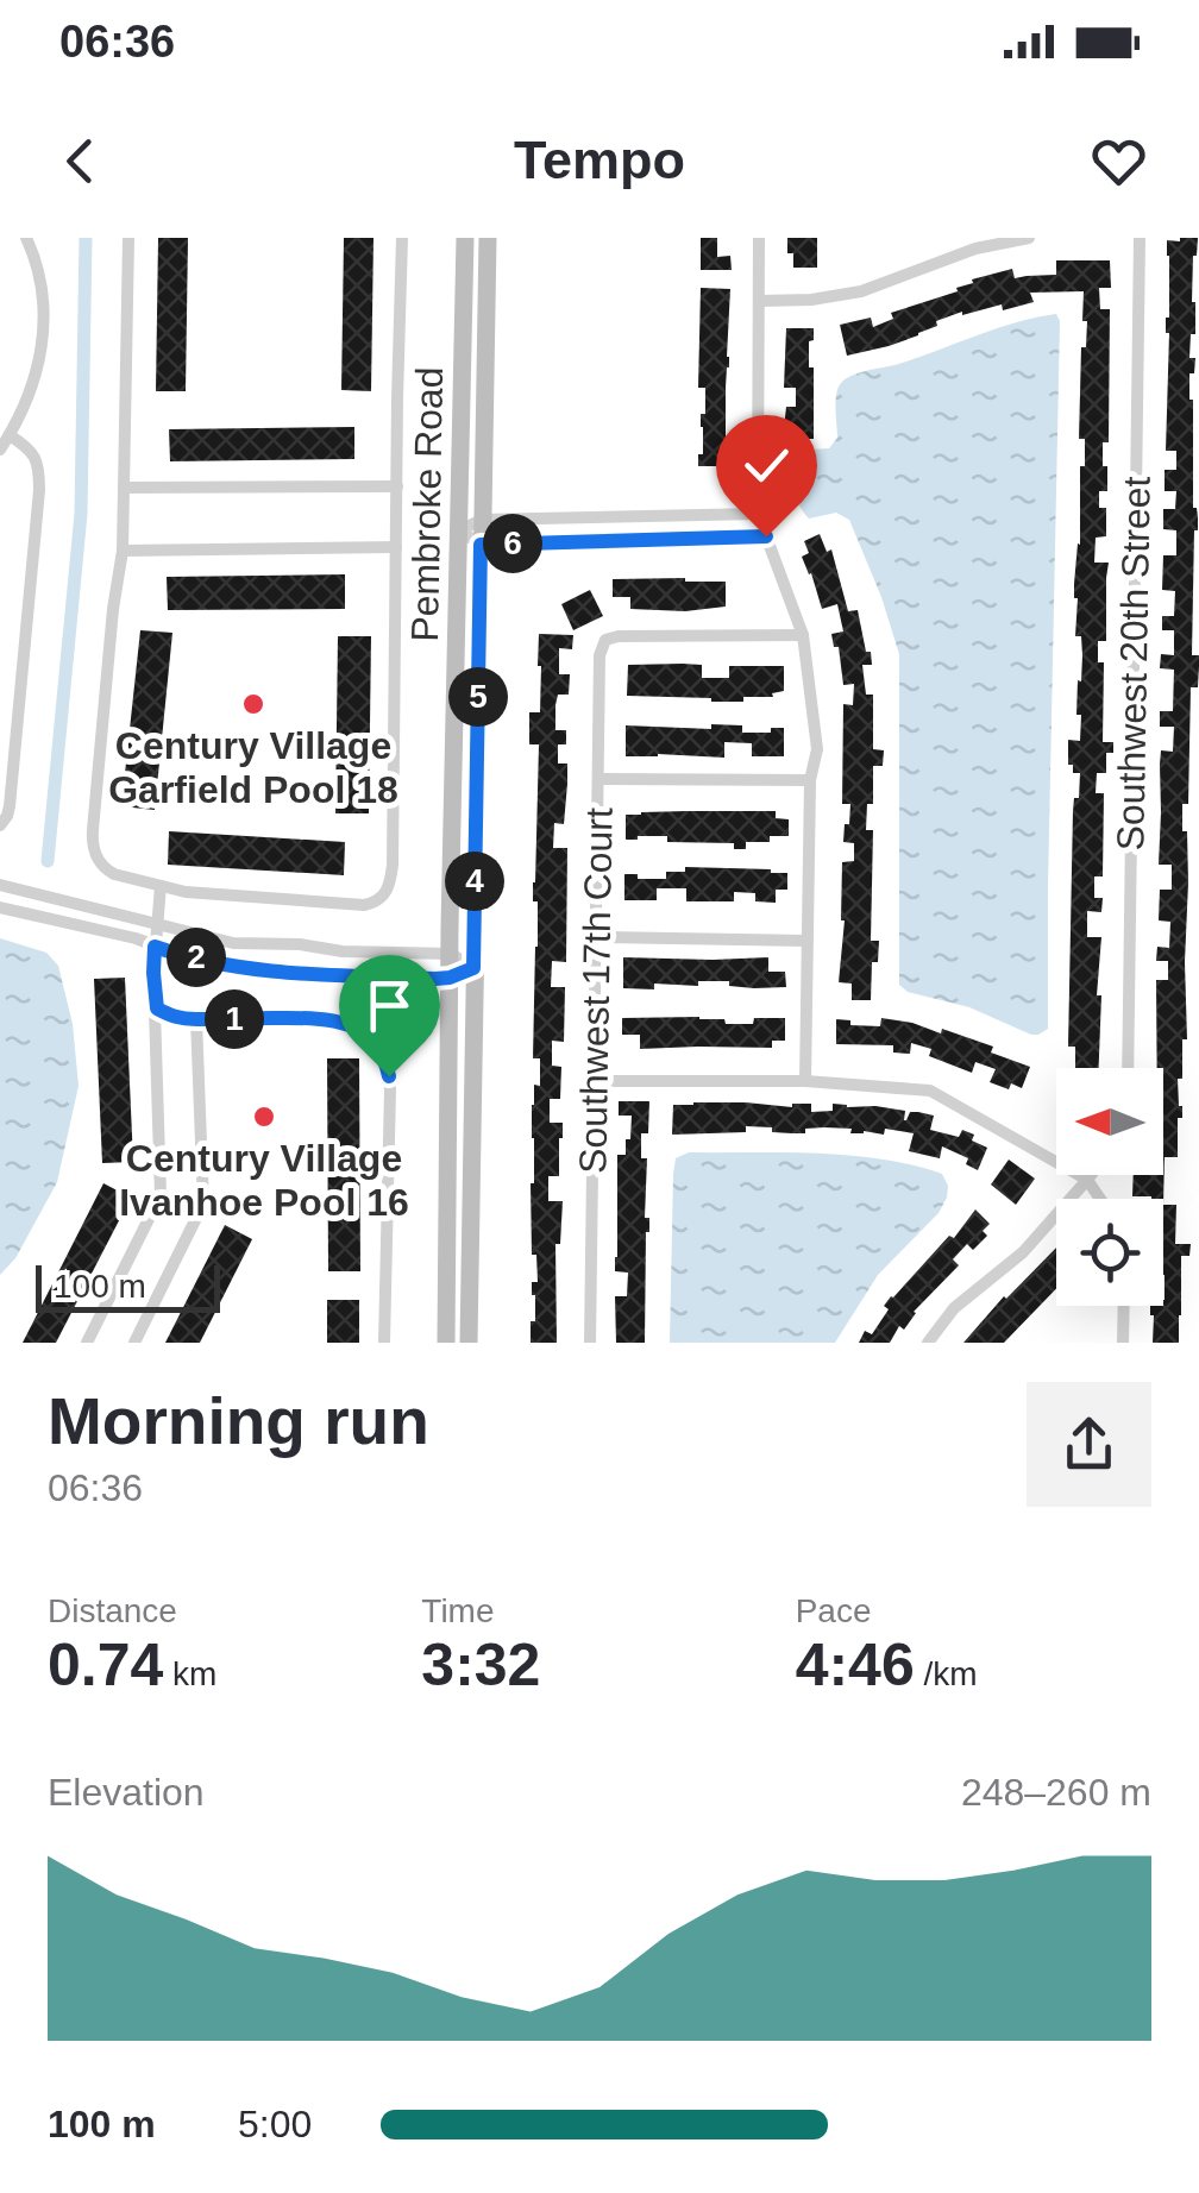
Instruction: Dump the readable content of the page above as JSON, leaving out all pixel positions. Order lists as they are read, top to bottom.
{
  "streets": {
    "main road": ["Pembroke Road"],
    "street": ["Southwest 20th Street", "Southwest 17th Court"]
  },
  "places": ["Century Village Garfield Pool 18", "Century Village Ivanhoe Pool 16"],
  "scale_bar": "100 m",
  "north": "left",
  "page": {
    "status": "06:36",
    "header": "Tempo",
    "pins": [
      "6",
      "5",
      "4",
      "2",
      "1"
    ],
    "scale": "100 m",
    "heading": ["Morning run", "06:36"],
    "stats": [
      ["Distance", "0.74 km"],
      ["Time", "3:32"],
      ["Pace", "4:46 /km"]
    ],
    "chart": ["Elevation", "248–260 m"],
    "list": [
      {
        "name": "100 m",
        "note": "5:00"
      }
    ]
  }
}
